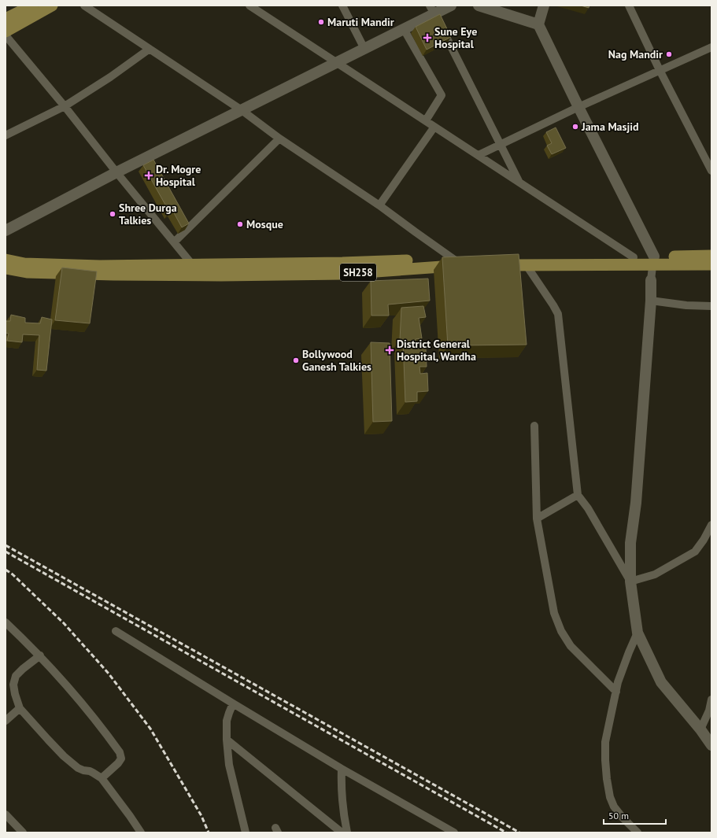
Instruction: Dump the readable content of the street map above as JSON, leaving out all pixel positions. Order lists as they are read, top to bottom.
{
  "streets": {
    "main road": ["SH258"]
  },
  "places": {
    "other": [
      "Maruti Mandir",
      "Nag Mandir",
      "Jama Masjid",
      "Shree Durga Talkies",
      "Mosque",
      "Bollywood Ganesh Talkies"
    ],
    "health": ["Sune Eye Hospital", "Dr. Mogre Hospital", "District General Hospital, Wardha"]
  },
  "scale_bar": "50 m"
}
